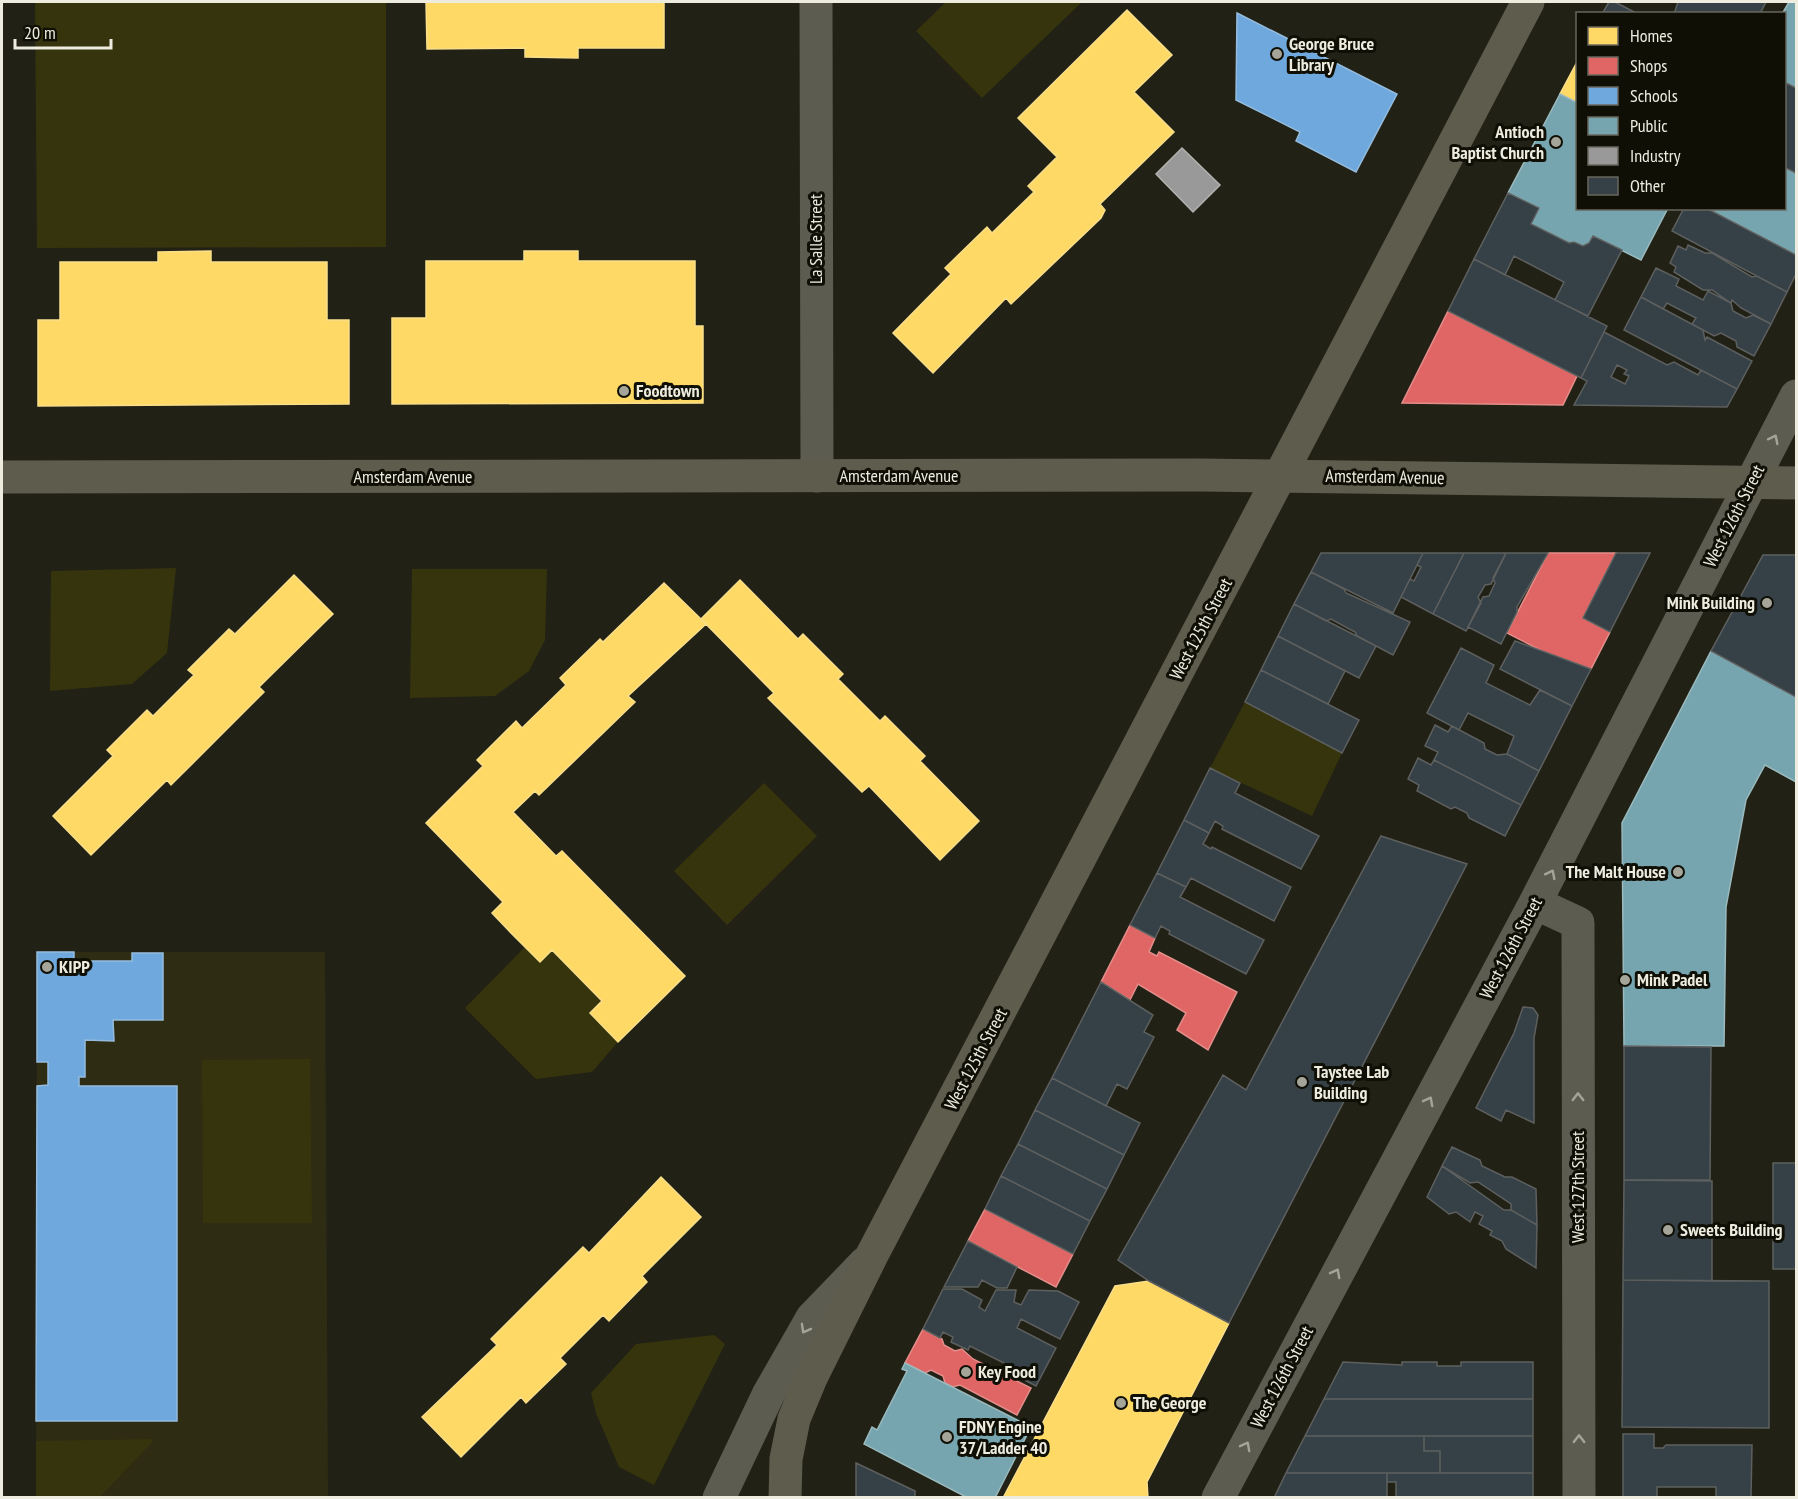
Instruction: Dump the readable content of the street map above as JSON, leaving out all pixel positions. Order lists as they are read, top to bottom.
{
  "streets": {
    "main road": ["Amsterdam Avenue", "West 125th Street"],
    "street": ["La Salle Street", "West 126th Street", "West 127th Street"]
  },
  "crossings": [
    ["La Salle Street", "Amsterdam Avenue"],
    ["Amsterdam Avenue", "West 126th Street"],
    ["Amsterdam Avenue", "West 125th Street"],
    ["West 126th Street", "West 127th Street"]
  ],
  "one_way": ["West 126th Street", "West 127th Street"],
  "places": [
    "George Bruce Library",
    "Antioch Baptist Church",
    "Foodtown",
    "Mink Building",
    "The Malt House",
    "KIPP",
    "Mink Padel",
    "Taystee Lab Building",
    "Sweets Building",
    "Key Food",
    "The George",
    "FDNY Engine 37/Ladder 40"
  ],
  "legend": [
    "Homes",
    "Shops",
    "Schools",
    "Public",
    "Industry",
    "Other"
  ],
  "scale_bar": "20 m"
}
